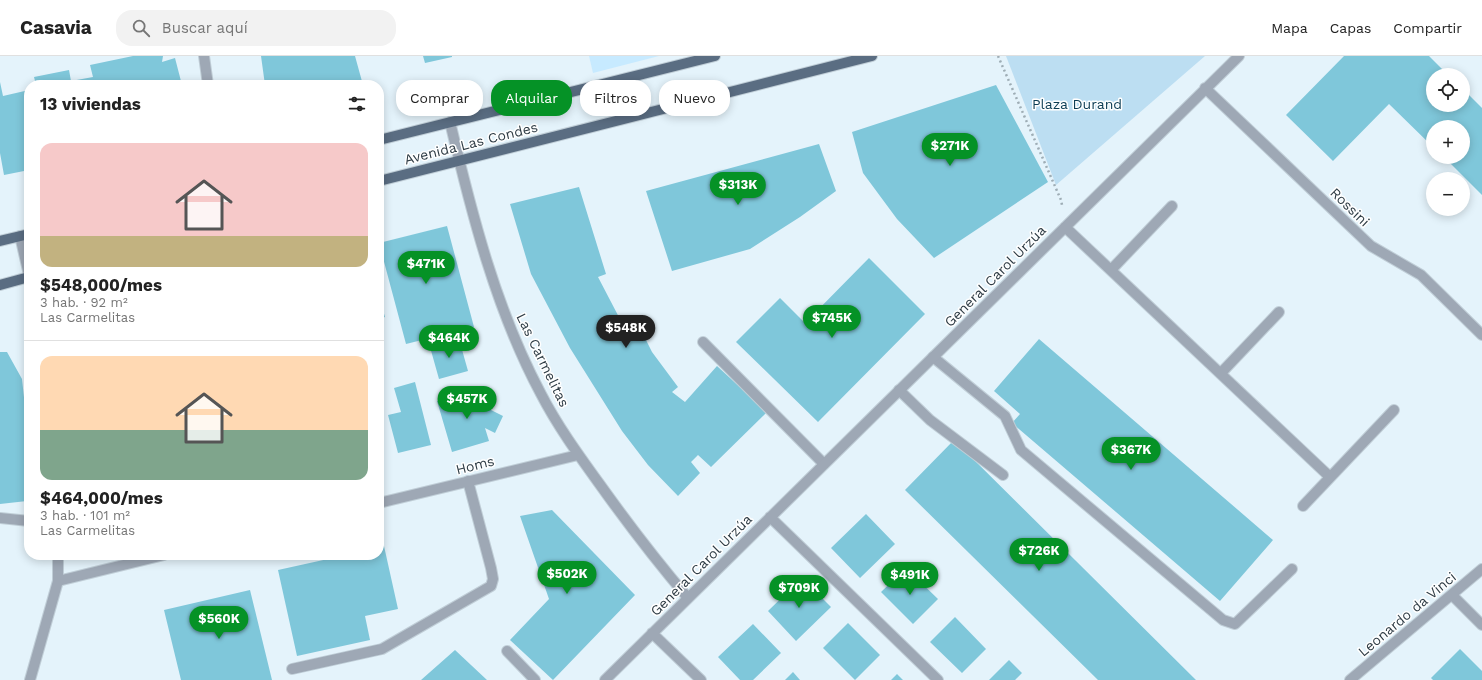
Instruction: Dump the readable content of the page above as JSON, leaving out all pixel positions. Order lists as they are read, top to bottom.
{
  "streets": {
    "main road": ["Avenida Las Condes"],
    "street": [
      "Rossini",
      "General Carol Urzúa",
      "Las Carmelitas",
      "Homs",
      "Leonardo da Vinci"
    ]
  },
  "crossings": [
    ["Avenida Las Condes", "Las Carmelitas"],
    ["Rossini", "General Carol Urzúa"],
    ["General Carol Urzúa", "Las Carmelitas"],
    ["Las Carmelitas", "Homs"]
  ],
  "parks": ["Plaza Durand"],
  "page": {
    "header": "Casavia",
    "search": "Buscar aquí",
    "nav": ["Mapa", "Capas", "Compartir"],
    "map_buttons": ["+", "−"],
    "chip": [
      "Comprar",
      "Alquilar",
      "Filtros",
      "Nuevo"
    ],
    "heading": "13 viviendas",
    "list": [
      {
        "name": "$548,000/mes",
        "note": "3 hab. · 92 m² · Las Carmelitas"
      },
      {
        "name": "$464,000/mes",
        "note": "3 hab. · 101 m² · Las Carmelitas"
      }
    ],
    "price": [
      "$271K",
      "$313K",
      "$471K",
      "$745K",
      "$548K",
      "$464K",
      "$457K",
      "$367K",
      "$726K",
      "$502K",
      "$491K",
      "$709K",
      "$560K"
    ]
  }
}
